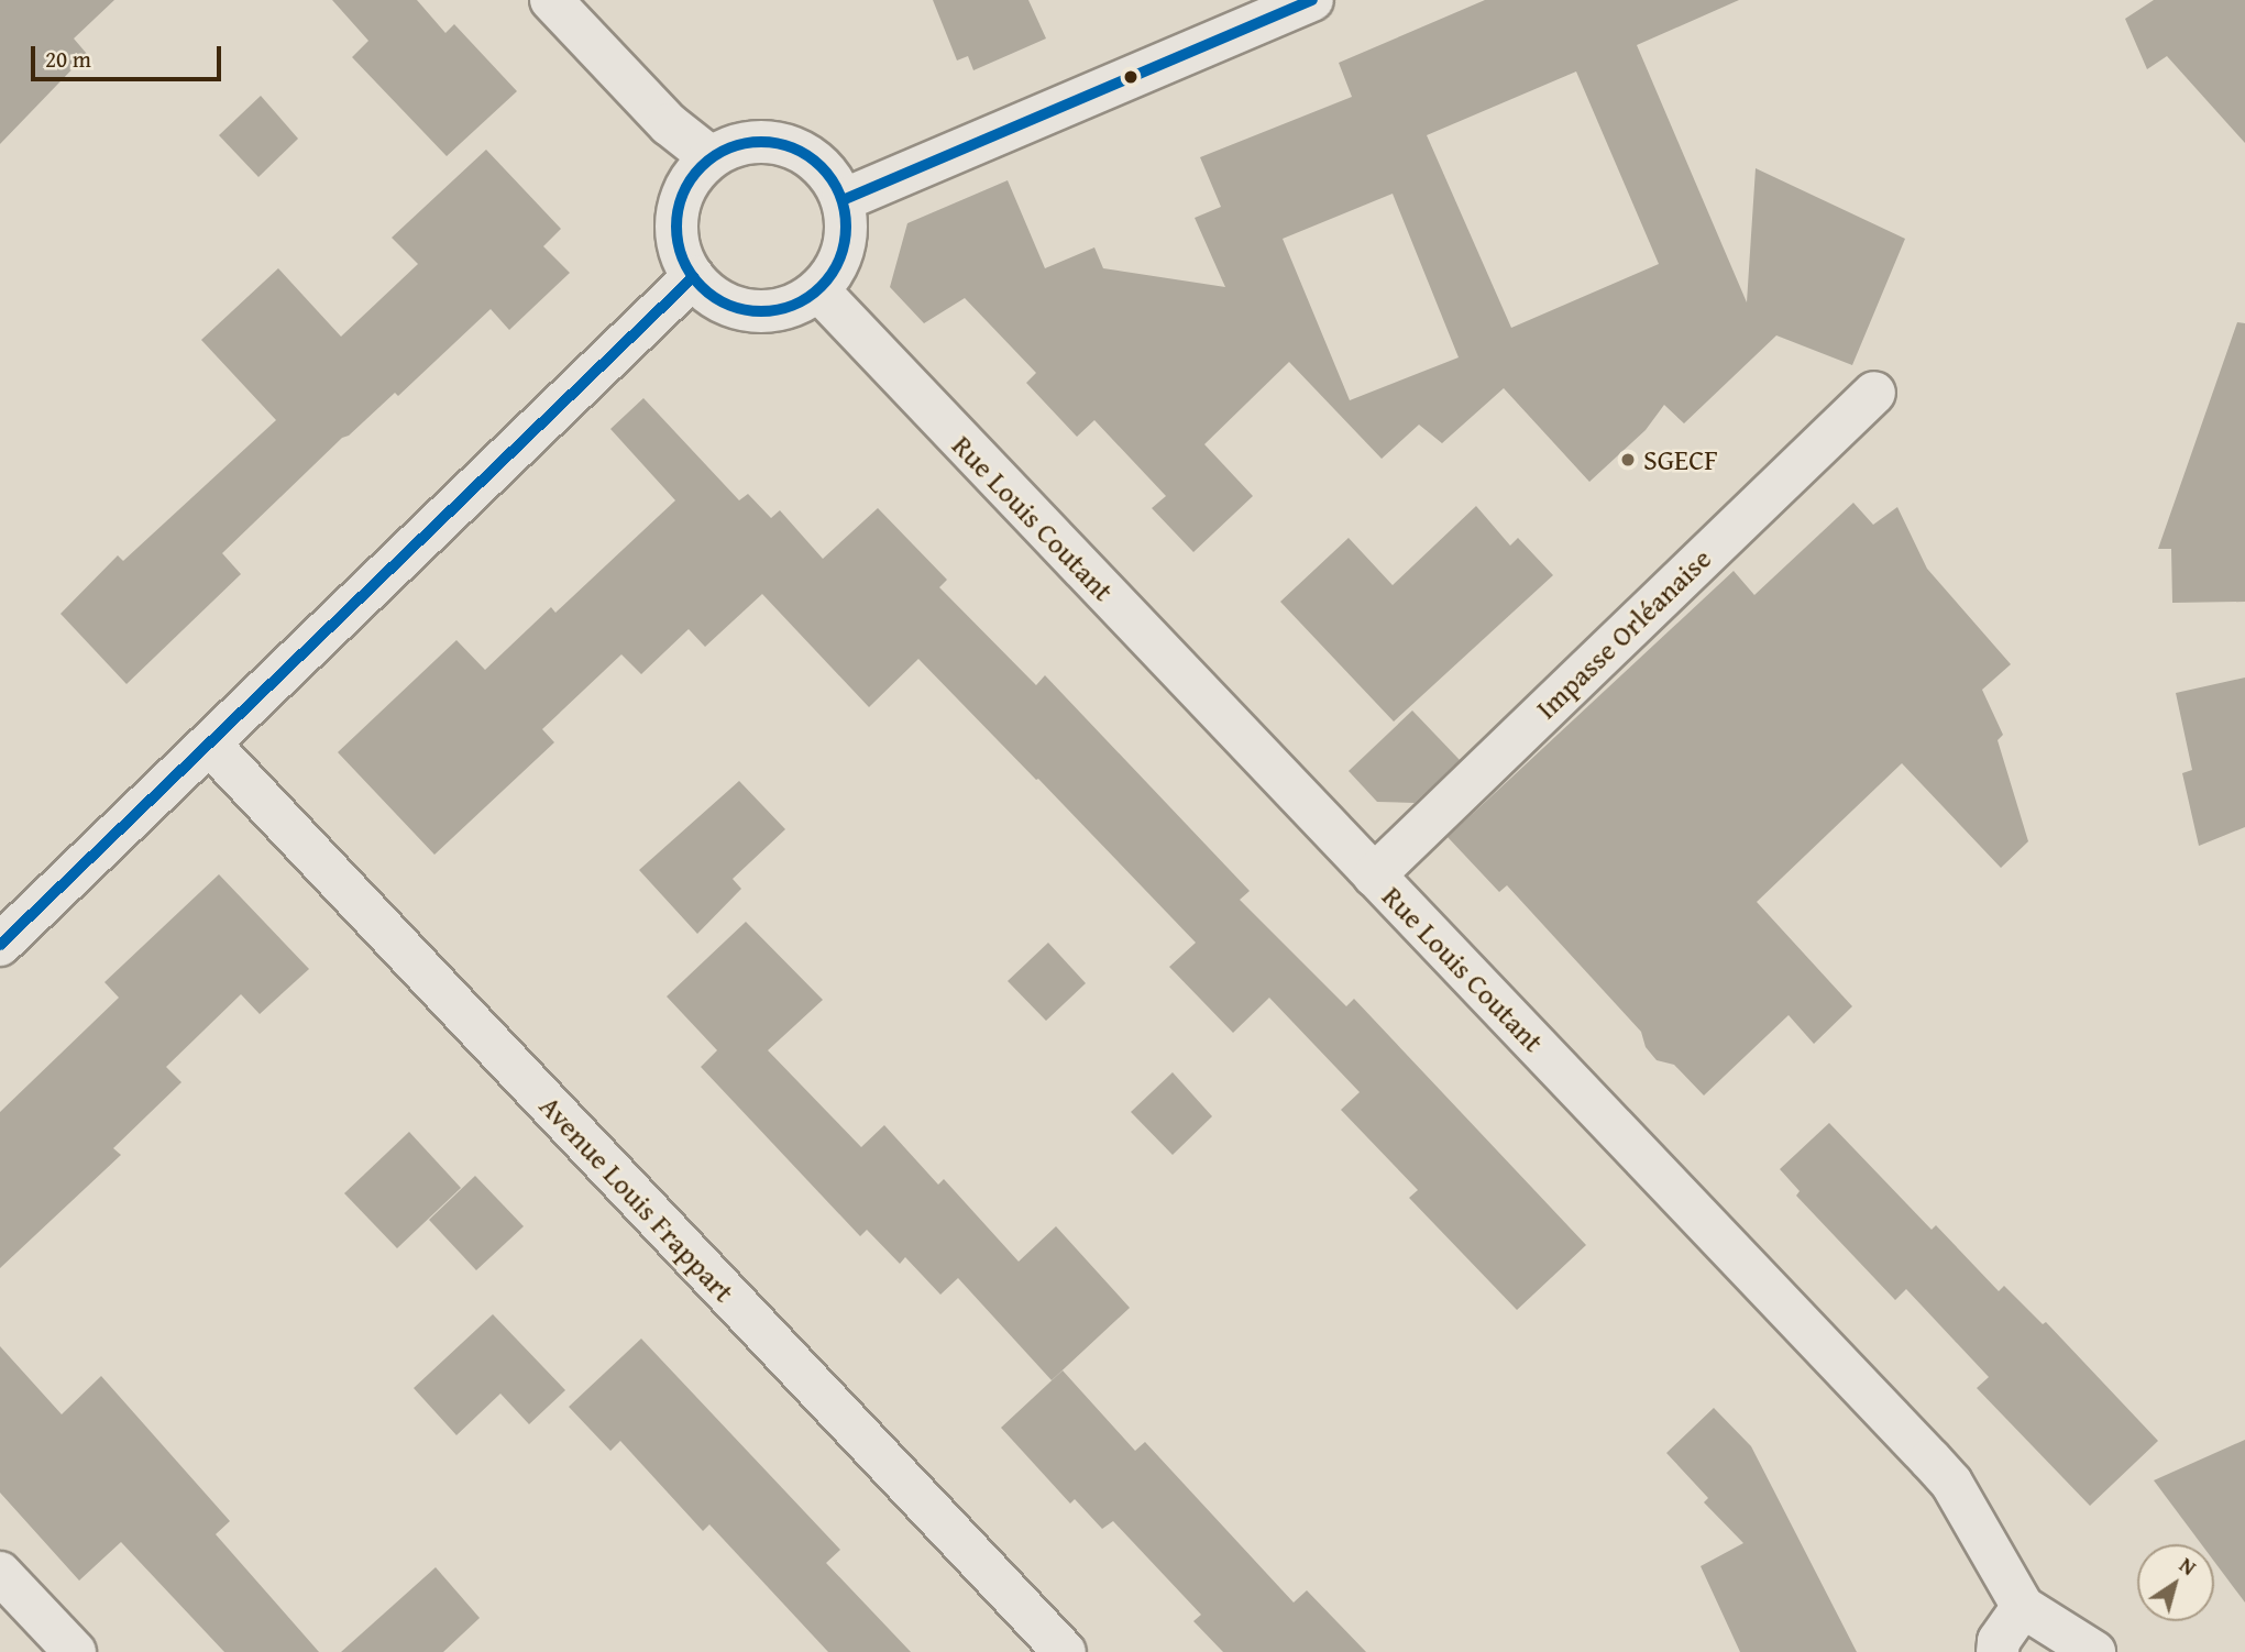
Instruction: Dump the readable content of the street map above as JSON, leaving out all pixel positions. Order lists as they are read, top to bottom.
{
  "streets": {
    "street": ["Rue Louis Coutant", "Impasse Orléanaise", "Avenue Louis Frappart"]
  },
  "crossings": [
    ["Rue Louis Coutant", "Impasse Orléanaise"]
  ],
  "places": ["SGECF"],
  "scale_bar": "20 m",
  "north": "top right"
}
